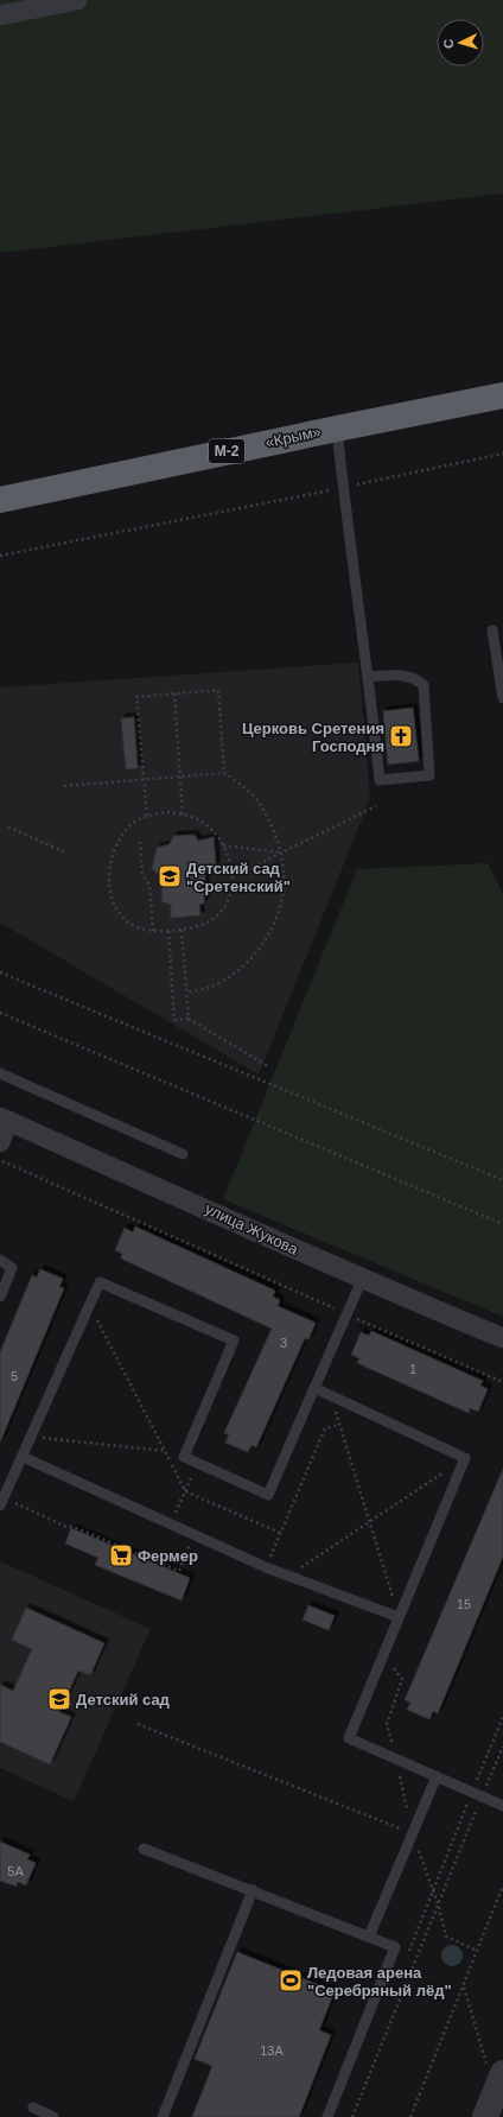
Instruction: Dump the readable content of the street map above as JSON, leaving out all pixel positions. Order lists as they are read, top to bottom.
{
  "streets": {
    "highway": ["«Крым»", "М-2"],
    "street": ["улица Жукова"]
  },
  "places": {
    "church": ["Церковь Сретения Господня"],
    "school or university": ["Детский сад \"Сретенский\"", "Детский сад"],
    "supermarket": ["Фермер"],
    "sports": ["Ледовая арена \"Серебряный лёд\""]
  },
  "house_numbers": [
    "3",
    "1",
    "5",
    "15",
    "5А",
    "13А"
  ],
  "north": "left"
}
